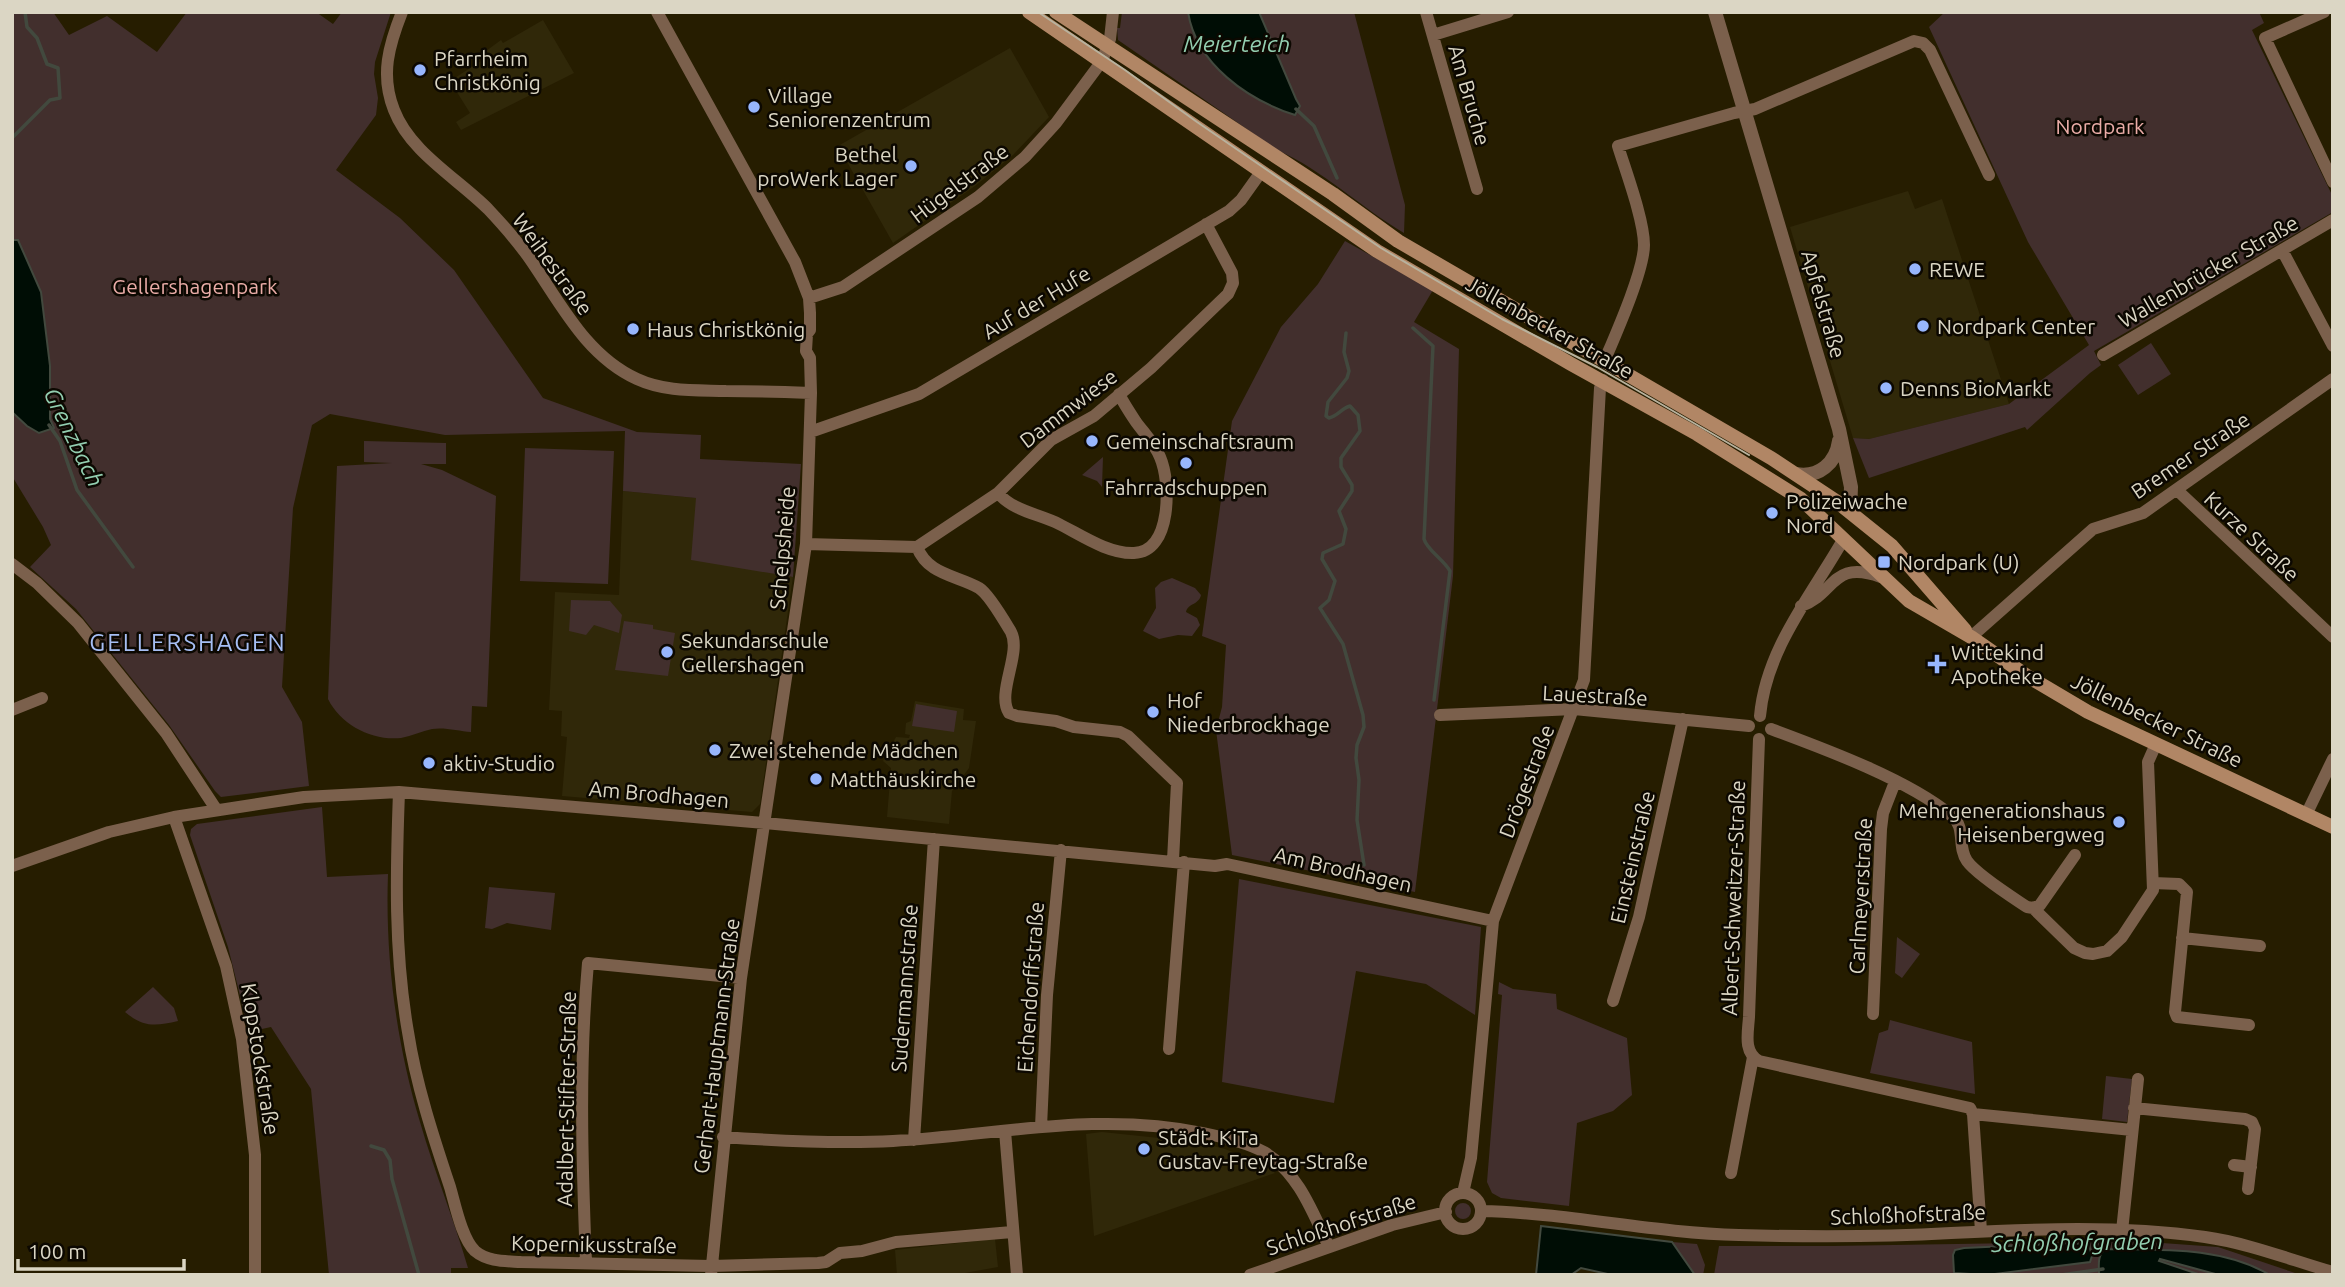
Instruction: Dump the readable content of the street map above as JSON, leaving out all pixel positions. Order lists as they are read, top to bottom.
{
  "streets": {
    "main road": ["Jöllenbecker Straße"],
    "street": [
      "Am Bruche",
      "Hügelstraße",
      "Weihestraße",
      "Wallenbrücker Straße",
      "Auf der Hufe",
      "Apfelstraße",
      "Dammwiese",
      "Bremer Straße",
      "Kurze Straße",
      "Schelpsheide",
      "Lauestraße",
      "Drögestraße",
      "Am Brodhagen",
      "Einsteinstraße",
      "Carlmeyerstraße",
      "Albert-Schweitzer-Straße",
      "Eichendorffstraße",
      "Sudermannstraße",
      "Gerhart-Hauptmann-Straße",
      "Klopstockstraße",
      "Adalbert-Stifter-Straße",
      "Schloßhofstraße",
      "Kopernikusstraße"
    ]
  },
  "crossings": [
    ["Hügelstraße", "Jöllenbecker Straße"],
    ["Hügelstraße", "Schelpsheide"],
    ["Weihestraße", "Schelpsheide"],
    ["Auf der Hufe", "Jöllenbecker Straße"],
    ["Auf der Hufe", "Dammwiese"],
    ["Auf der Hufe", "Schelpsheide"],
    ["Apfelstraße", "Jöllenbecker Straße"],
    ["Jöllenbecker Straße", "Bremer Straße"],
    ["Jöllenbecker Straße", "Drögestraße"],
    ["Bremer Straße", "Kurze Straße"],
    ["Schelpsheide", "Am Brodhagen"],
    ["Schelpsheide", "Gerhart-Hauptmann-Straße"],
    ["Lauestraße", "Drögestraße"],
    ["Lauestraße", "Einsteinstraße"],
    ["Lauestraße", "Albert-Schweitzer-Straße"],
    ["Drögestraße", "Am Brodhagen"],
    ["Drögestraße", "Schloßhofstraße"],
    ["Am Brodhagen", "Eichendorffstraße"],
    ["Am Brodhagen", "Sudermannstraße"],
    ["Am Brodhagen", "Gerhart-Hauptmann-Straße"],
    ["Am Brodhagen", "Klopstockstraße"],
    ["Am Brodhagen", "Kopernikusstraße"],
    ["Gerhart-Hauptmann-Straße", "Adalbert-Stifter-Straße"],
    ["Gerhart-Hauptmann-Straße", "Kopernikusstraße"],
    ["Adalbert-Stifter-Straße", "Kopernikusstraße"]
  ],
  "districts": ["GELLERSHAGEN"],
  "water": ["Meierteich", "Grenzbach", "Schloßhofgraben"],
  "parks": ["Nordpark", "Gellershagenpark"],
  "places": {
    "other": [
      "Pfarrheim Christkönig",
      "Village Seniorenzentrum",
      "Bethel proWerk Lager",
      "REWE",
      "Nordpark Center",
      "Haus Christkönig",
      "Denns BioMarkt",
      "Gemeinschaftsraum",
      "Fahrradschuppen",
      "Polizeiwache Nord",
      "Sekundarschule Gellershagen",
      "Hof Niederbrockhage",
      "Zwei stehende Mädchen",
      "aktiv-Studio",
      "Matthäuskirche",
      "Mehrgenerationshaus Heisenbergweg",
      "Städt. KiTa Gustav-Freytag-Straße"
    ],
    "transit": ["Nordpark (U)"],
    "health": ["Wittekind Apotheke"]
  },
  "scale_bar": "100 m"
}
